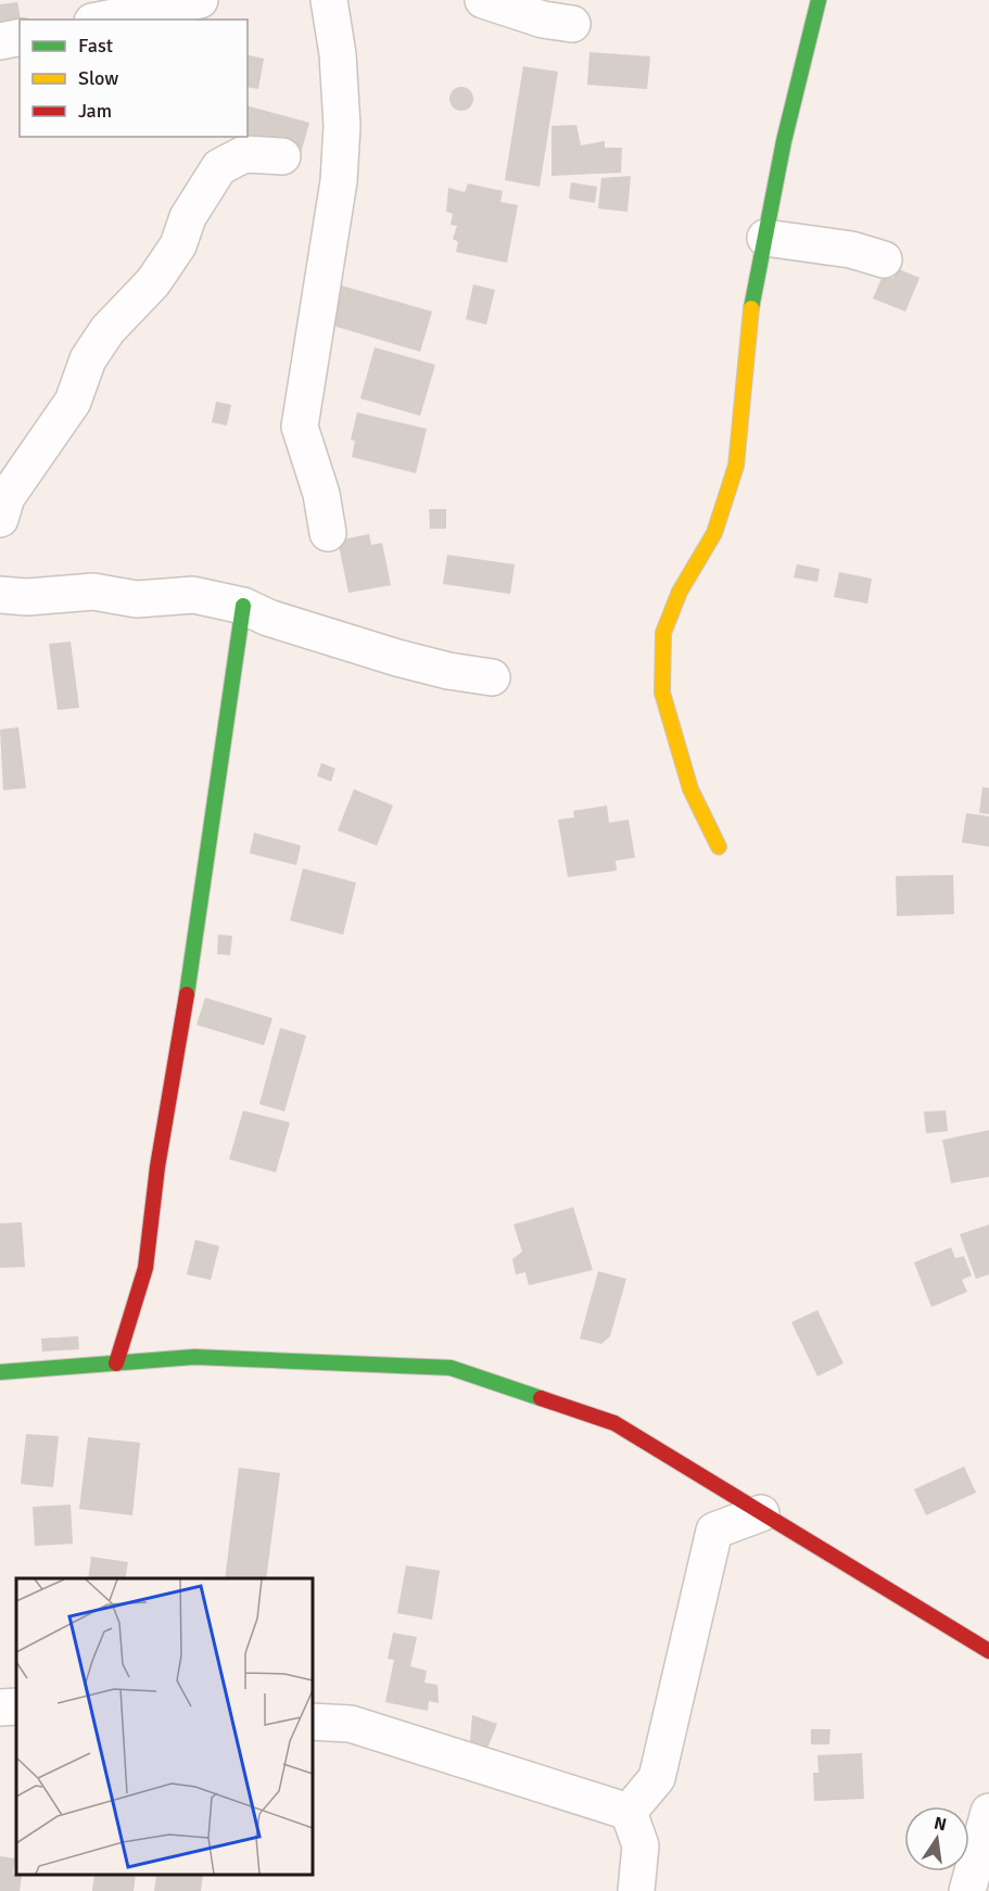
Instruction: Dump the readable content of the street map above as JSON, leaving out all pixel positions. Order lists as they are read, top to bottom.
{
  "legend": ["Fast", "Slow", "Jam"],
  "north": "top"
}
